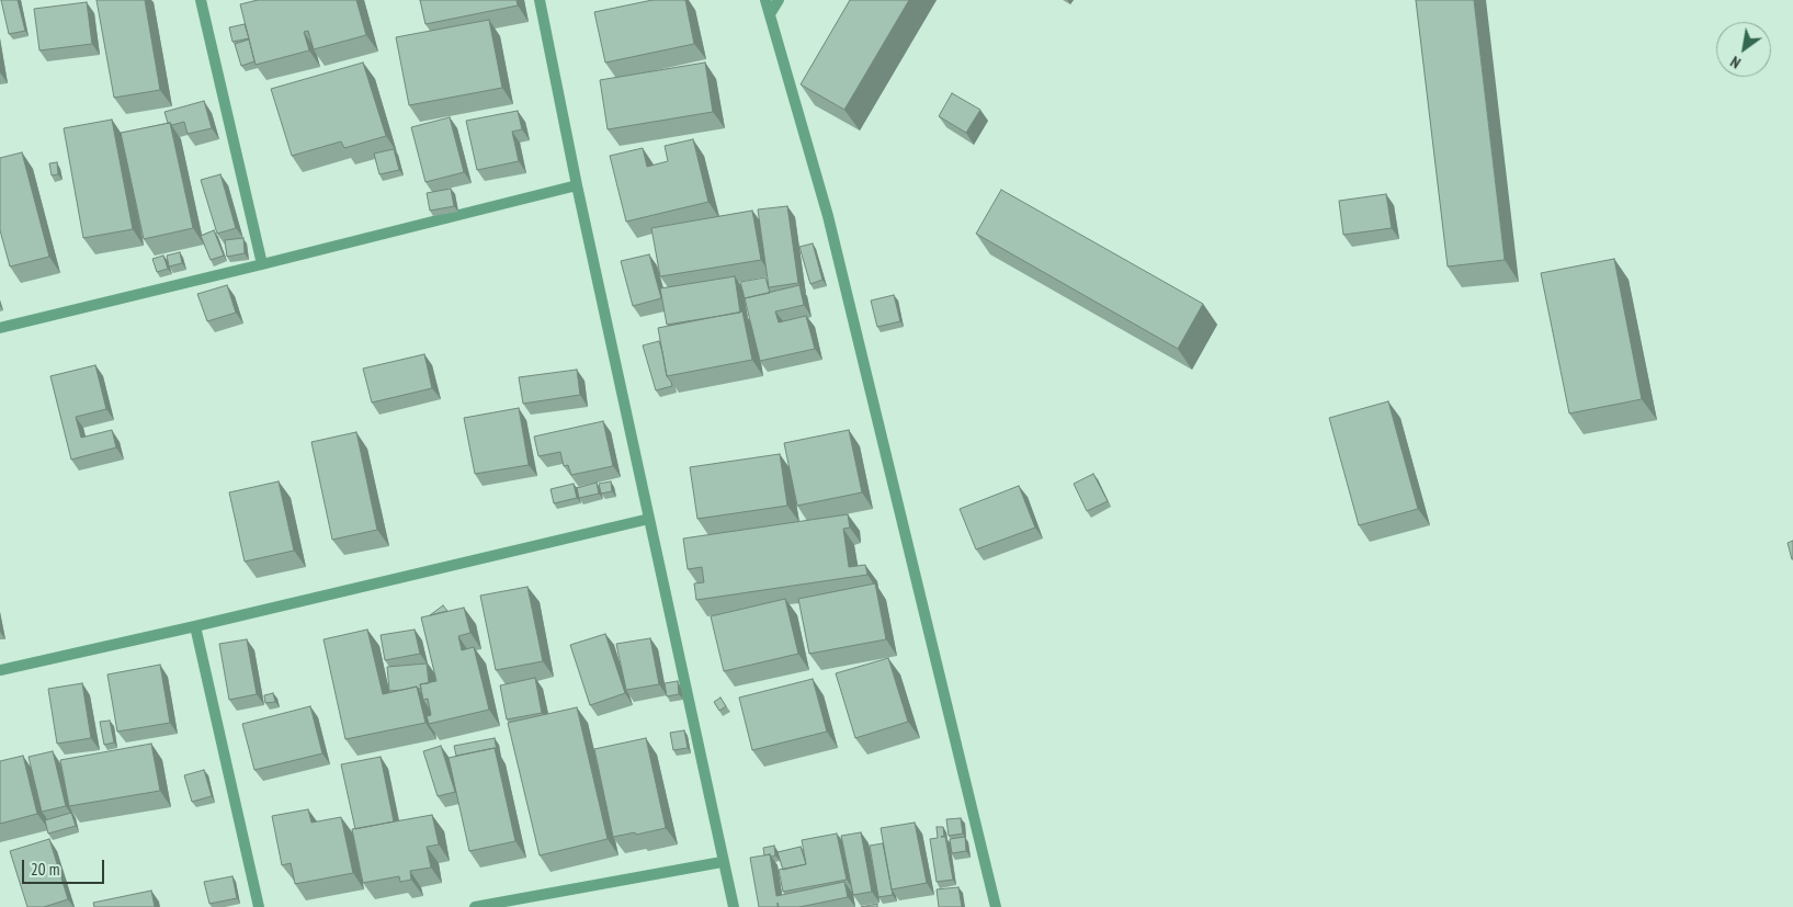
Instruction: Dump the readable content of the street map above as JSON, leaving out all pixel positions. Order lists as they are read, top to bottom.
{
  "scale_bar": "20 m",
  "north": "bottom left"
}
